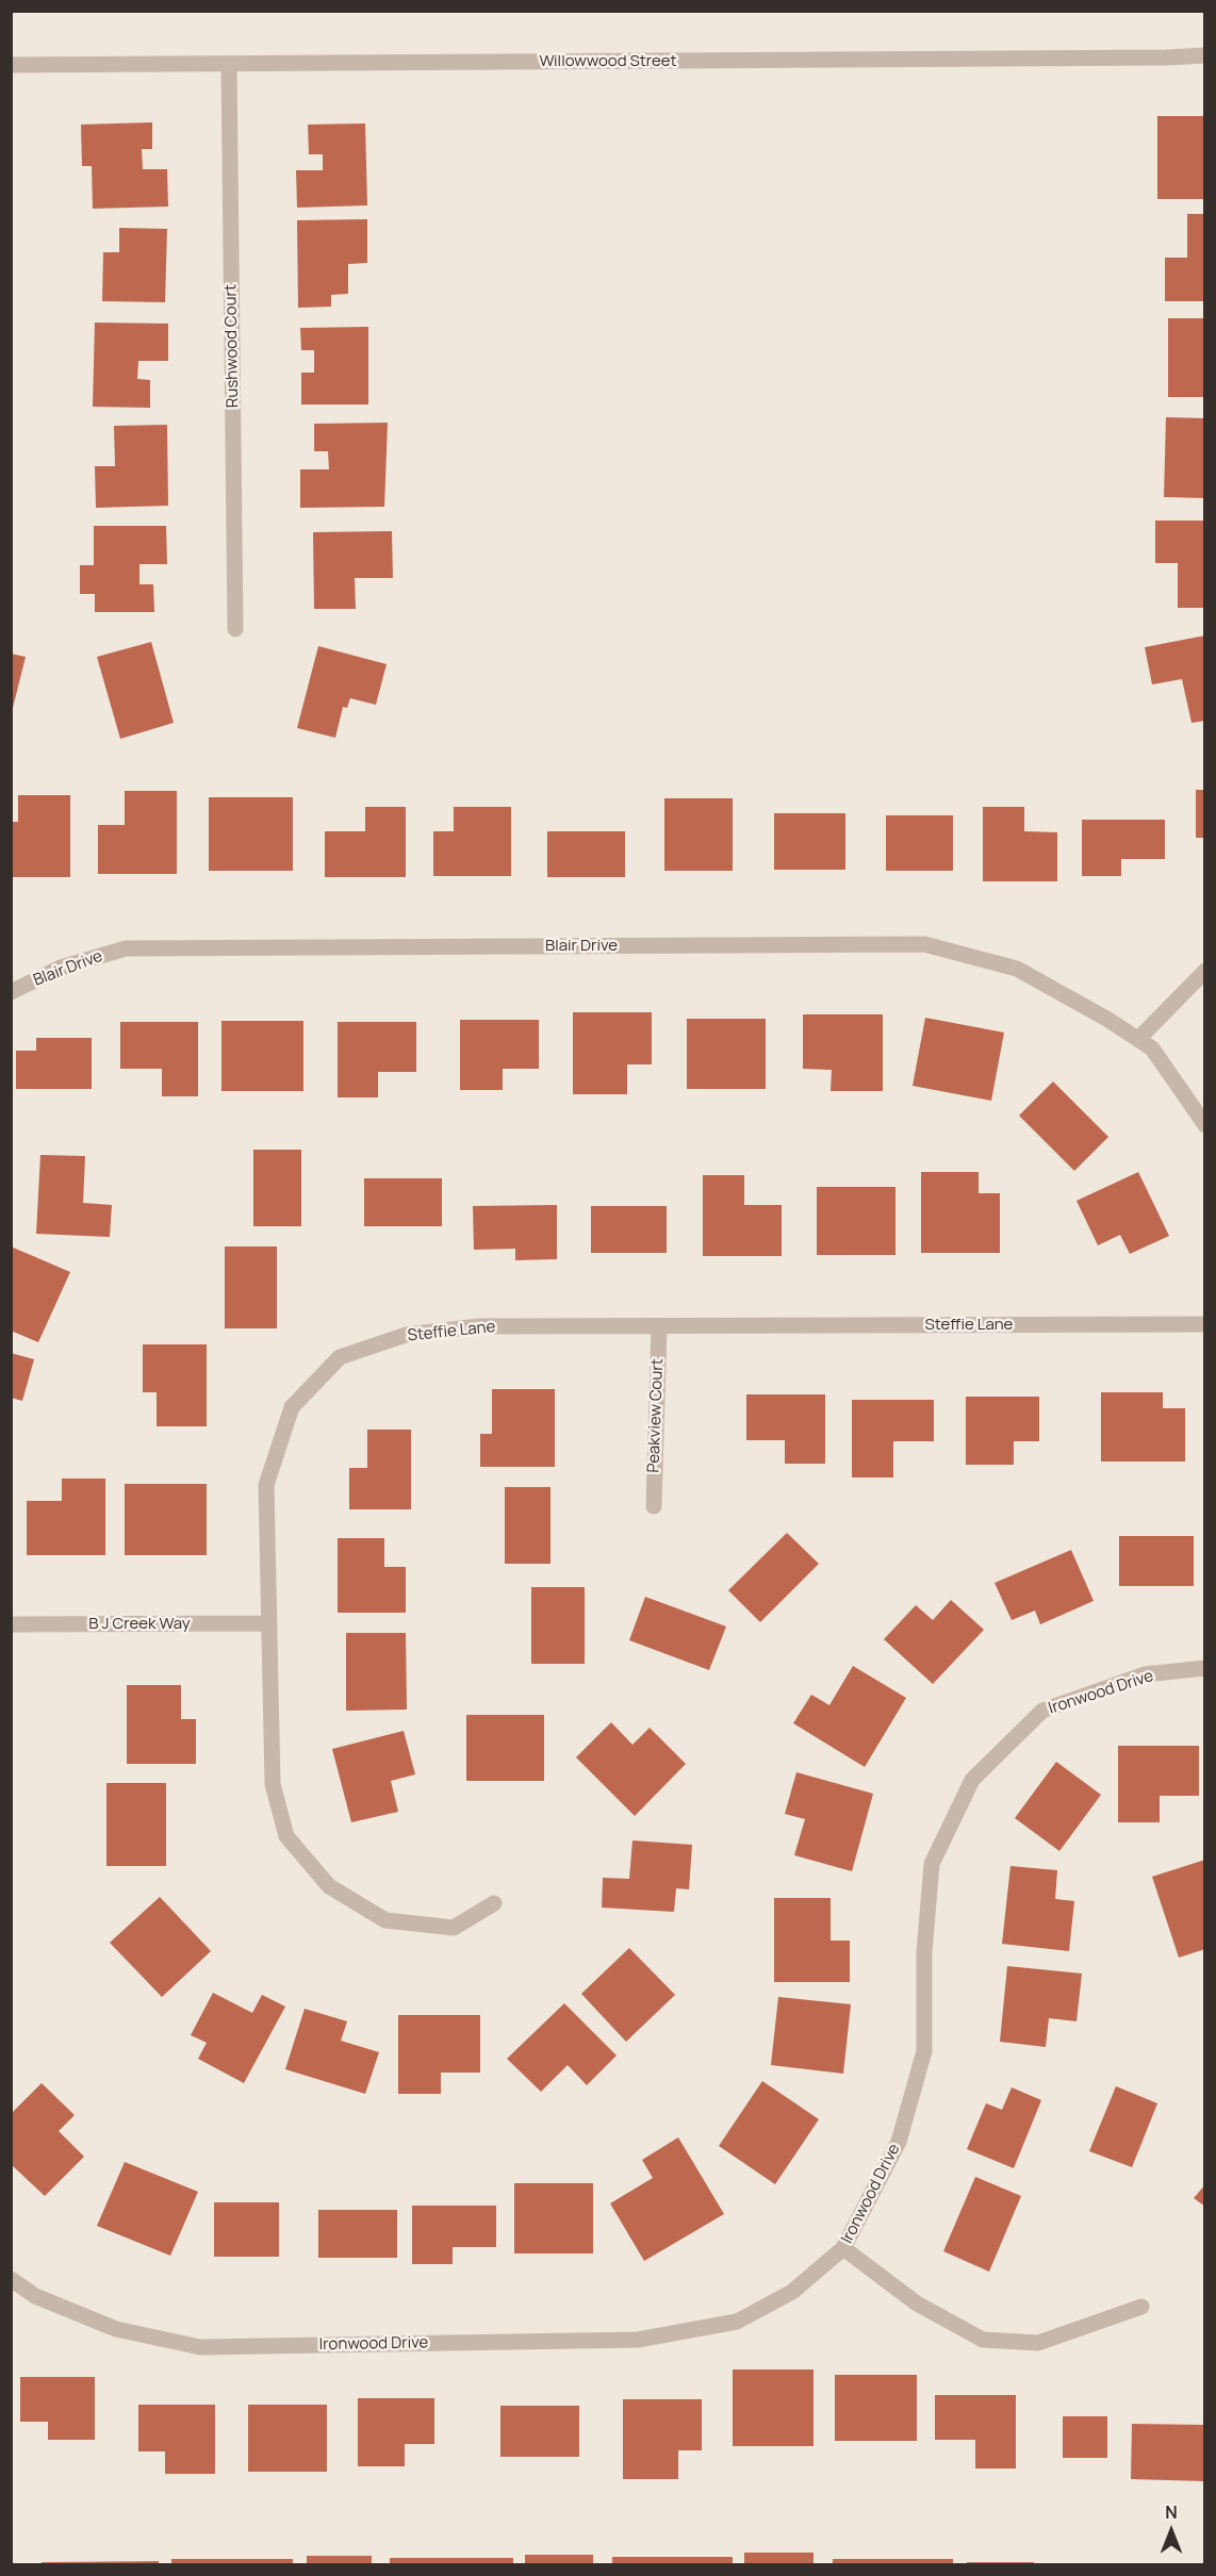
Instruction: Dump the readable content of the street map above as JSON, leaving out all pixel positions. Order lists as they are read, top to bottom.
{
  "streets": {
    "street": [
      "Willowwood Street",
      "Rushwood Court",
      "Blair Drive",
      "Steffie Lane",
      "Peakview Court",
      "B J Creek Way",
      "Ironwood Drive"
    ]
  },
  "crossings": [
    ["Willowwood Street", "Rushwood Court"],
    ["Steffie Lane", "Peakview Court"],
    ["Steffie Lane", "B J Creek Way"]
  ],
  "north": "top"
}
